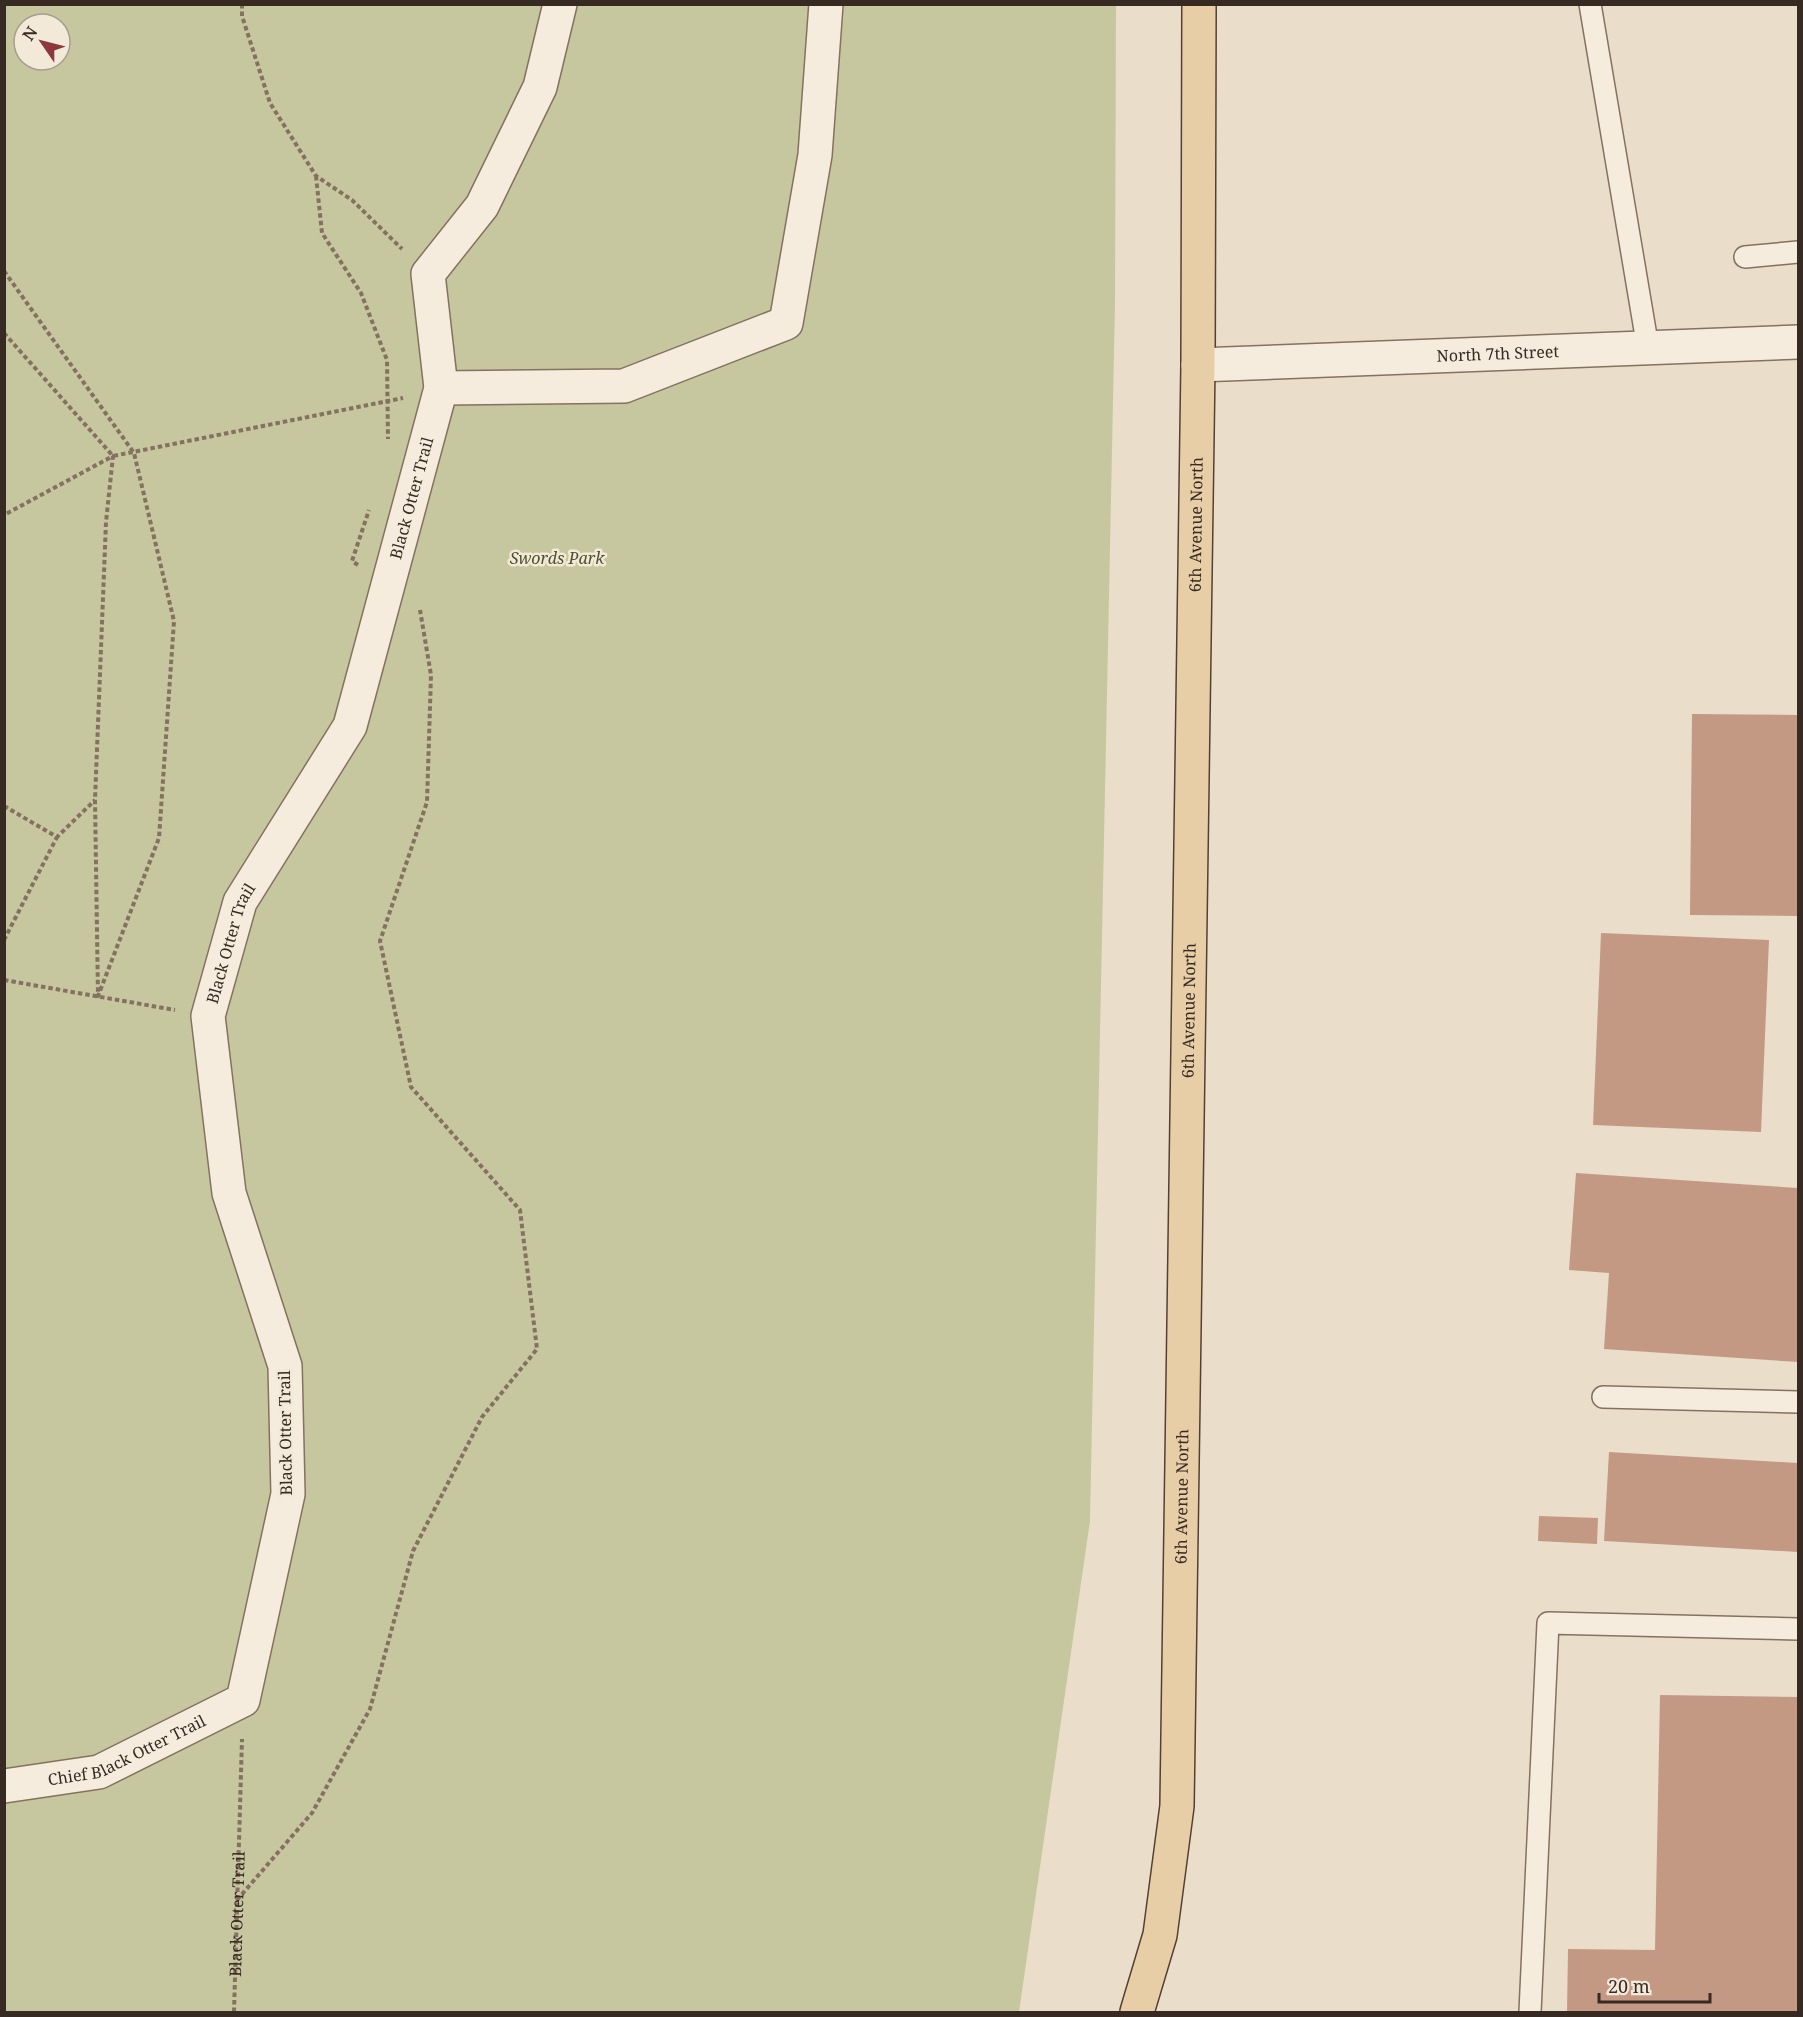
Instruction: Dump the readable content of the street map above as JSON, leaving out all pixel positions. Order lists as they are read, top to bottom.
{
  "streets": {
    "main road": ["6th Avenue North"],
    "street": ["North 7th Street", "Black Otter Trail", "Chief Black Otter Trail"]
  },
  "crossings": [
    ["North 7th Street", "6th Avenue North"],
    ["Black Otter Trail", "Chief Black Otter Trail"]
  ],
  "parks": ["Swords Park"],
  "scale_bar": "20 m",
  "north": "top left"
}
